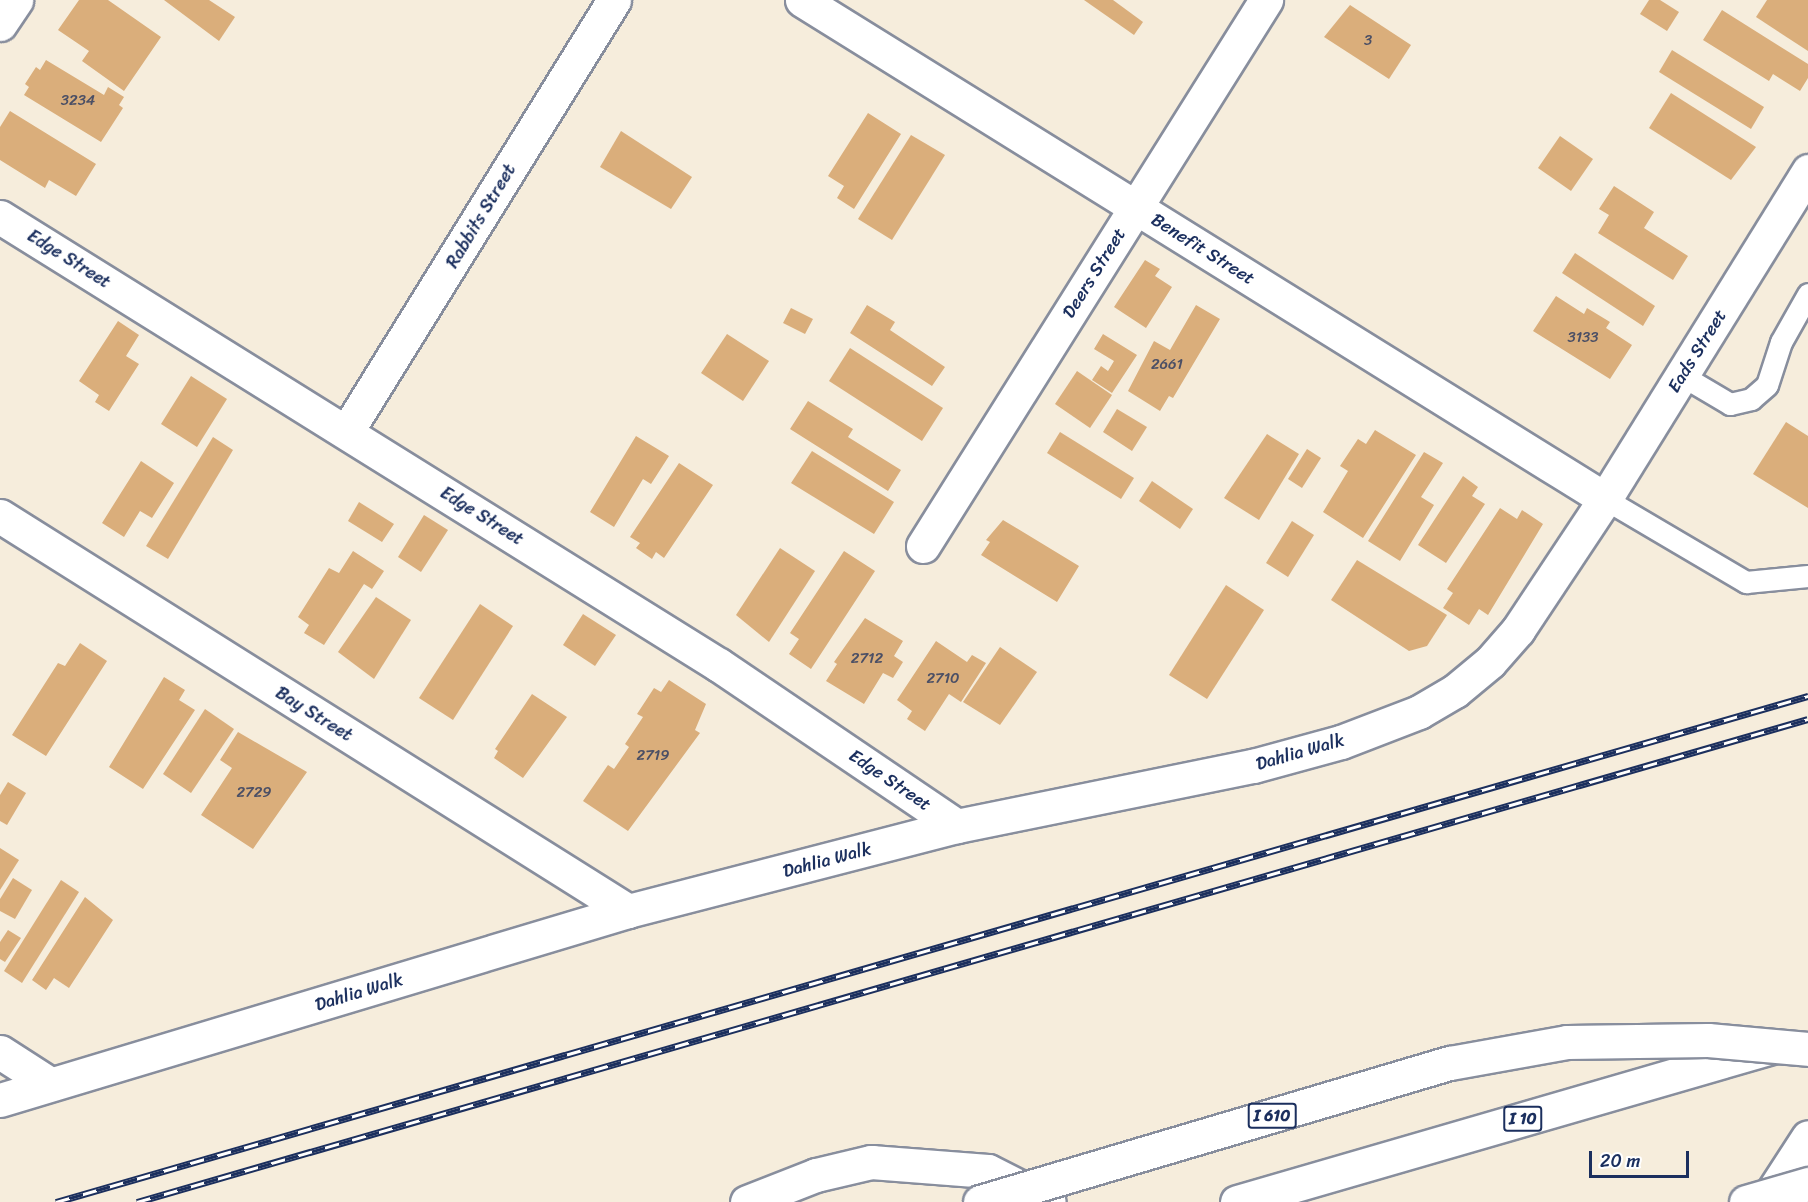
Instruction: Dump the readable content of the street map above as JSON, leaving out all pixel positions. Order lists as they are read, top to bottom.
{
  "streets": {
    "main road": [
      "Rabbits Street",
      "Benefit Street",
      "Edge Street",
      "Deers Street",
      "Eads Street",
      "Bay Street",
      "Dahlia Walk",
      "I 610",
      "I 10"
    ]
  },
  "crossings": [
    ["Rabbits Street", "Edge Street"],
    ["Benefit Street", "Deers Street"],
    ["Benefit Street", "Eads Street"],
    ["Edge Street", "Dahlia Walk"],
    ["Eads Street", "Dahlia Walk"],
    ["Bay Street", "Dahlia Walk"]
  ],
  "house_numbers": [
    "3",
    "3234",
    "3133",
    "2661",
    "2712",
    "2710",
    "2719",
    "2729"
  ],
  "scale_bar": "20 m"
}
